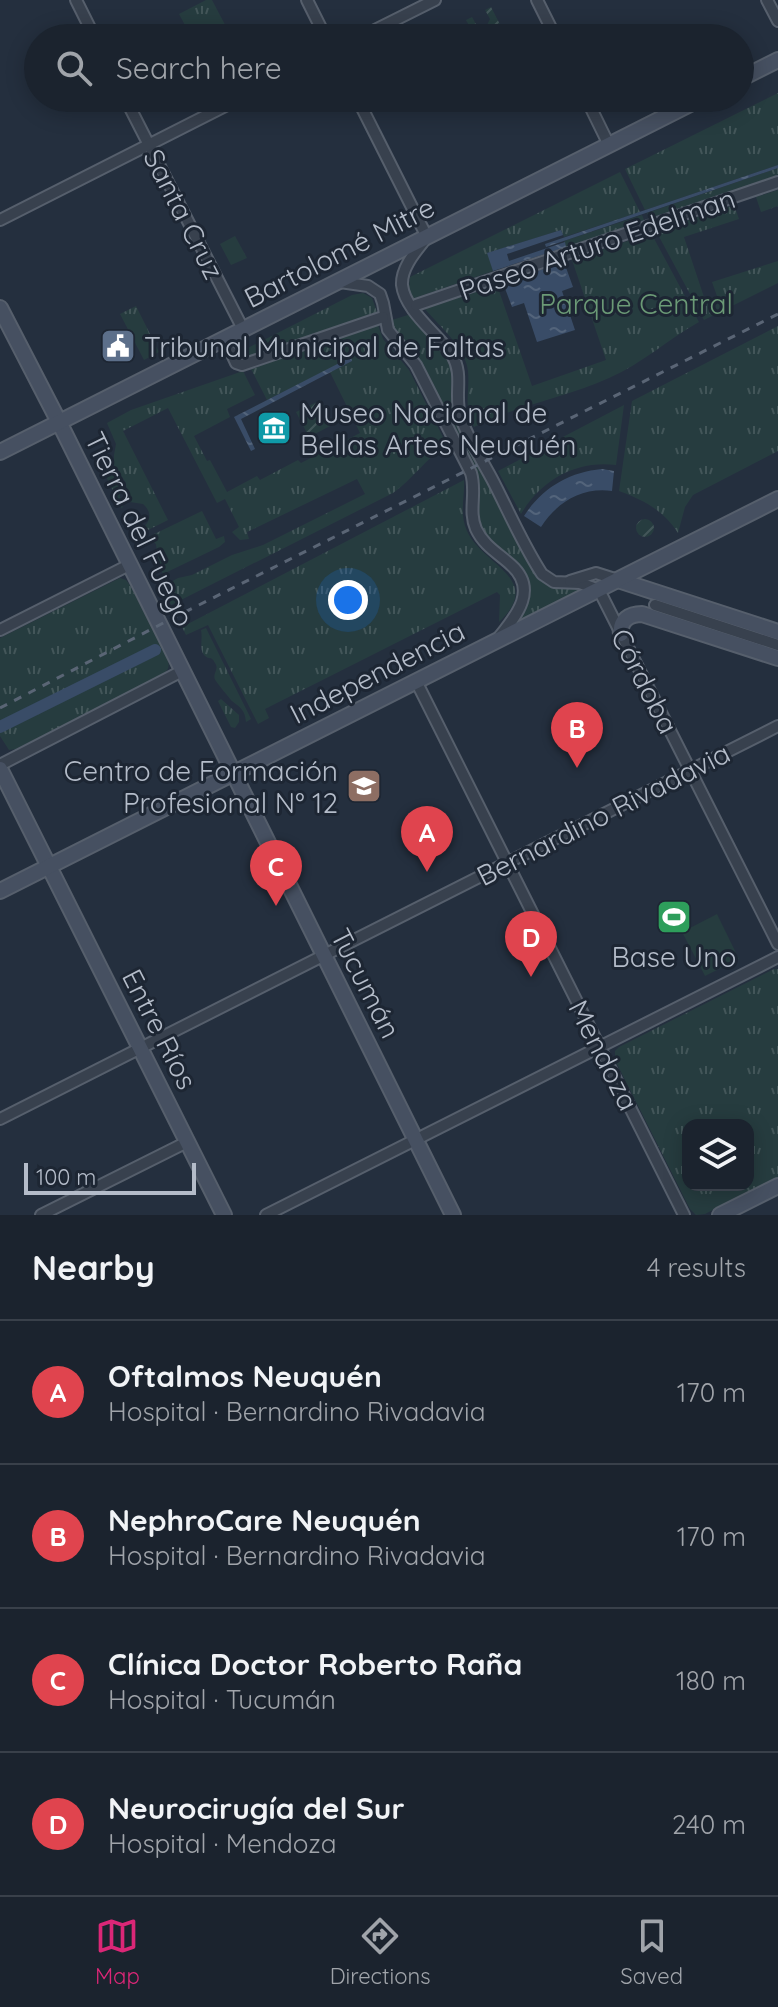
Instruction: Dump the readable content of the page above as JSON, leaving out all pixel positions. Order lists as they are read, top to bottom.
{
  "streets": {
    "main road": [
      "Bartolomé Mitre",
      "Tierra del Fuego",
      "Independencia",
      "Tucumán",
      "Entre Ríos"
    ],
    "street": [
      "Santa Cruz",
      "Paseo Arturo Edelman",
      "Córdoba",
      "Bernardino Rivadavia",
      "Mendoza"
    ]
  },
  "crossings": [
    ["Santa Cruz", "Bartolomé Mitre"],
    ["Bartolomé Mitre", "Tierra del Fuego"],
    ["Tierra del Fuego", "Independencia"],
    ["Tierra del Fuego", "Tucumán"],
    ["Independencia", "Córdoba"],
    ["Independencia", "Tucumán"],
    ["Independencia", "Entre Ríos"],
    ["Independencia", "Mendoza"],
    ["Córdoba", "Bernardino Rivadavia"],
    ["Bernardino Rivadavia", "Tucumán"],
    ["Bernardino Rivadavia", "Entre Ríos"],
    ["Bernardino Rivadavia", "Mendoza"]
  ],
  "parks": ["Parque Central"],
  "places": {
    "public building": ["Tribunal Municipal de Faltas"],
    "museum": ["Museo Nacional de Bellas Artes Neuquén"],
    "school or university": ["Centro de Formación Profesional N° 12"],
    "sports": ["Base Uno"]
  },
  "scale_bar": "100 m",
  "page": {
    "search": "Search here",
    "pins": [
      "B",
      "A",
      "C",
      "D"
    ],
    "scale": "100 m",
    "heading": ["Nearby", "4 results"],
    "list": [
      {
        "mark": "A",
        "name": "Oftalmos Neuquén",
        "note": "Hospital · Bernardino Rivadavia",
        "value": "170 m"
      },
      {
        "mark": "B",
        "name": "NephroCare Neuquén",
        "note": "Hospital · Bernardino Rivadavia",
        "value": "170 m"
      },
      {
        "mark": "C",
        "name": "Clínica Doctor Roberto Raña",
        "note": "Hospital · Tucumán",
        "value": "180 m"
      },
      {
        "mark": "D",
        "name": "Neurocirugía del Sur",
        "note": "Hospital · Mendoza",
        "value": "240 m"
      }
    ],
    "nav": ["Map", "Directions", "Saved"]
  }
}
